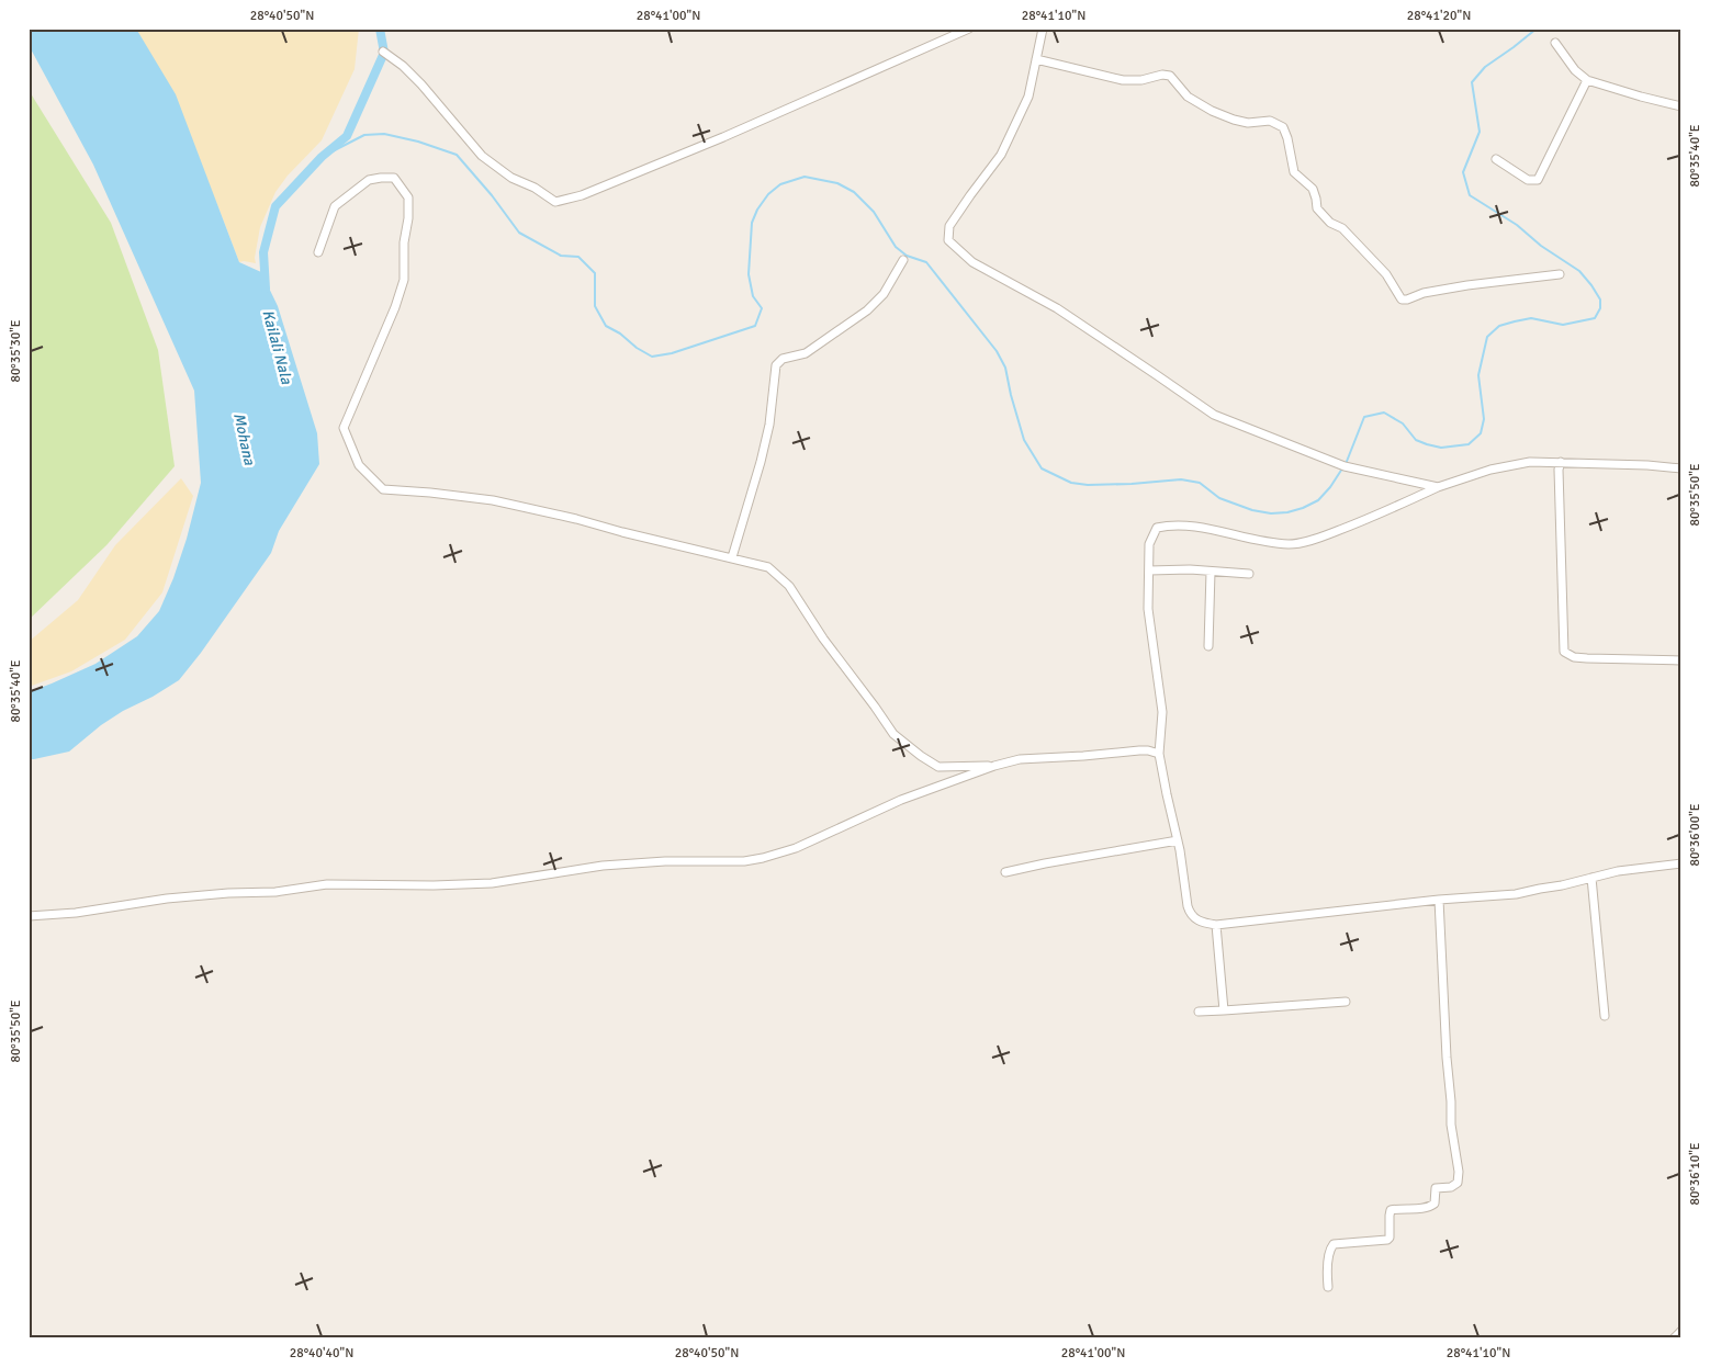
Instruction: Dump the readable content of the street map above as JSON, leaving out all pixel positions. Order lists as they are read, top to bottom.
{
  "water": ["Kailali Nala", "Mohana"],
  "coordinates": [
    "28°40'50\"N",
    "28°41'00\"N",
    "28°41'10\"N",
    "28°41'20\"N",
    "80°35'40\"E",
    "80°35'30\"E",
    "80°35'50\"E",
    "80°36'00\"E",
    "80°36'10\"E",
    "28°40'40\"N"
  ]
}
